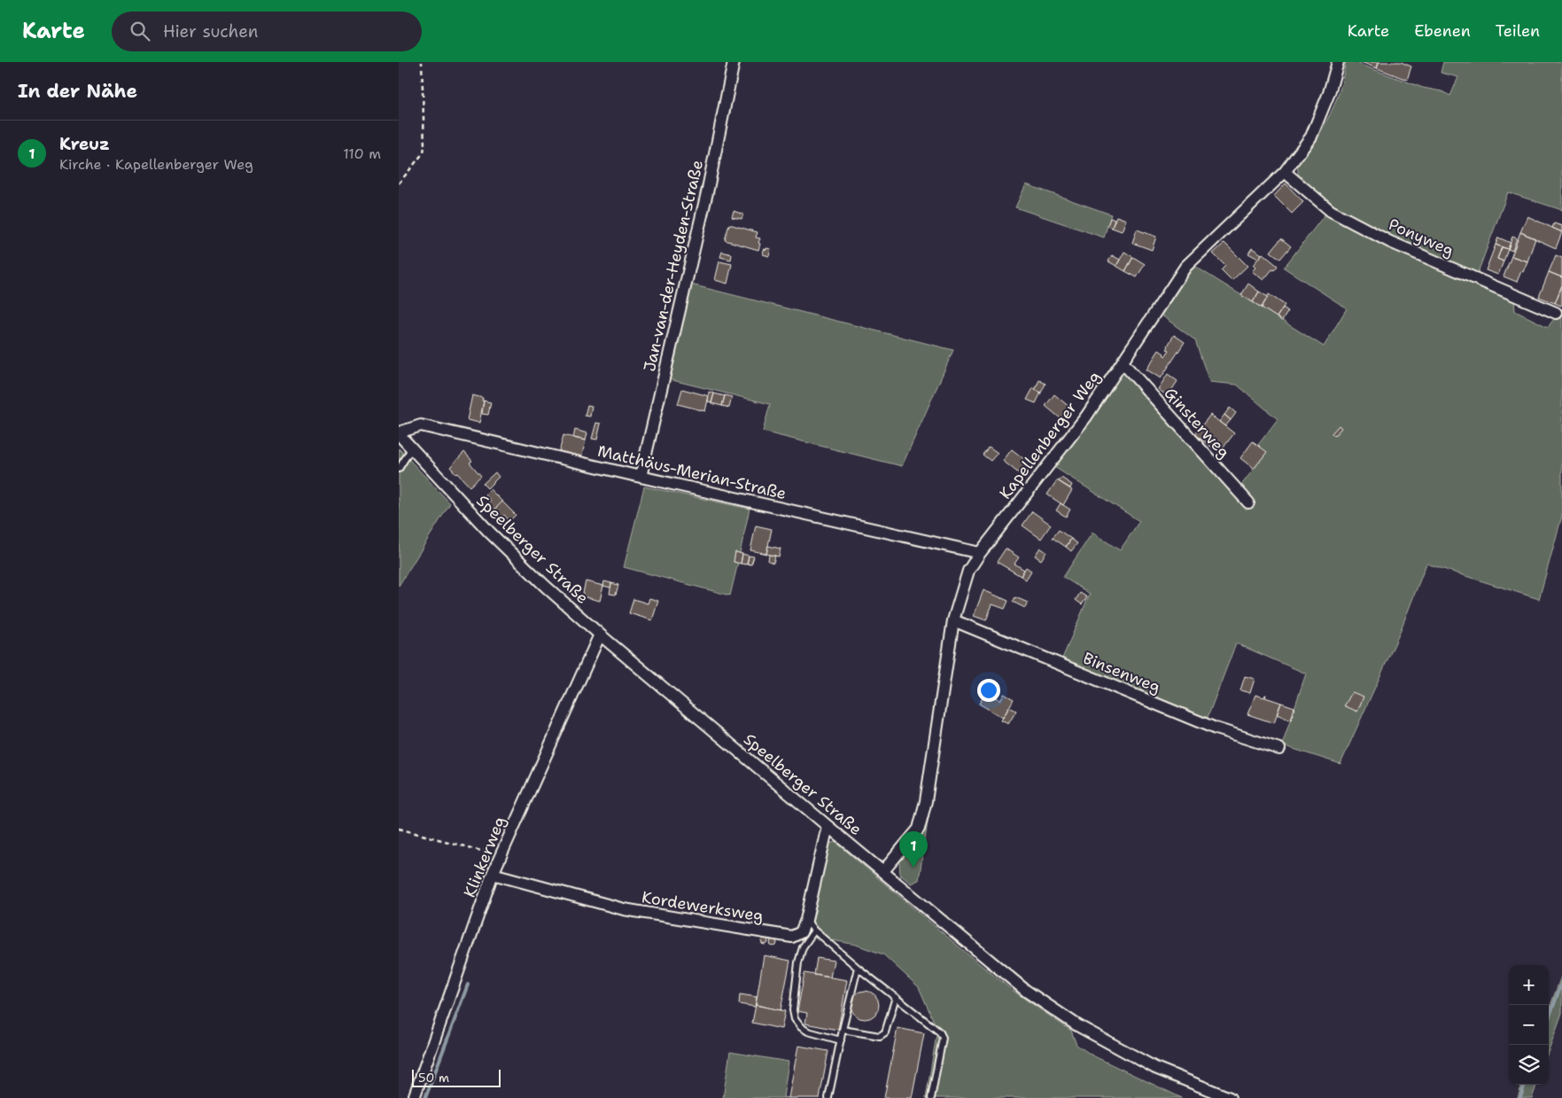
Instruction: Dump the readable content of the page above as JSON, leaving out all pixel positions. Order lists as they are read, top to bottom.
{
  "streets": {
    "street": [
      "Ponyweg",
      "Jan-van-der-Heyden-Straße",
      "Ginsterweg",
      "Kapellenberger Weg",
      "Matthäus-Merian-Straße",
      "Speelberger Straße",
      "Binsenweg",
      "Klinkerweg",
      "Kordewerksweg"
    ]
  },
  "crossings": [
    ["Ponyweg", "Kapellenberger Weg"],
    ["Jan-van-der-Heyden-Straße", "Matthäus-Merian-Straße"],
    ["Ginsterweg", "Kapellenberger Weg"],
    ["Kapellenberger Weg", "Matthäus-Merian-Straße"],
    ["Kapellenberger Weg", "Speelberger Straße"],
    ["Kapellenberger Weg", "Binsenweg"],
    ["Matthäus-Merian-Straße", "Speelberger Straße"],
    ["Speelberger Straße", "Klinkerweg"],
    ["Speelberger Straße", "Kordewerksweg"],
    ["Klinkerweg", "Kordewerksweg"]
  ],
  "scale_bar": "50 m",
  "page": {
    "header": "Karte",
    "search": "Hier suchen",
    "nav": ["Karte", "Ebenen", "Teilen"],
    "heading": "In der Nähe",
    "list": [
      {
        "mark": "1",
        "name": "Kreuz",
        "note": "Kirche · Kapellenberger Weg",
        "value": "110 m"
      }
    ],
    "pins": "1",
    "map_buttons": ["+", "−"],
    "scale": "50 m"
  }
}
